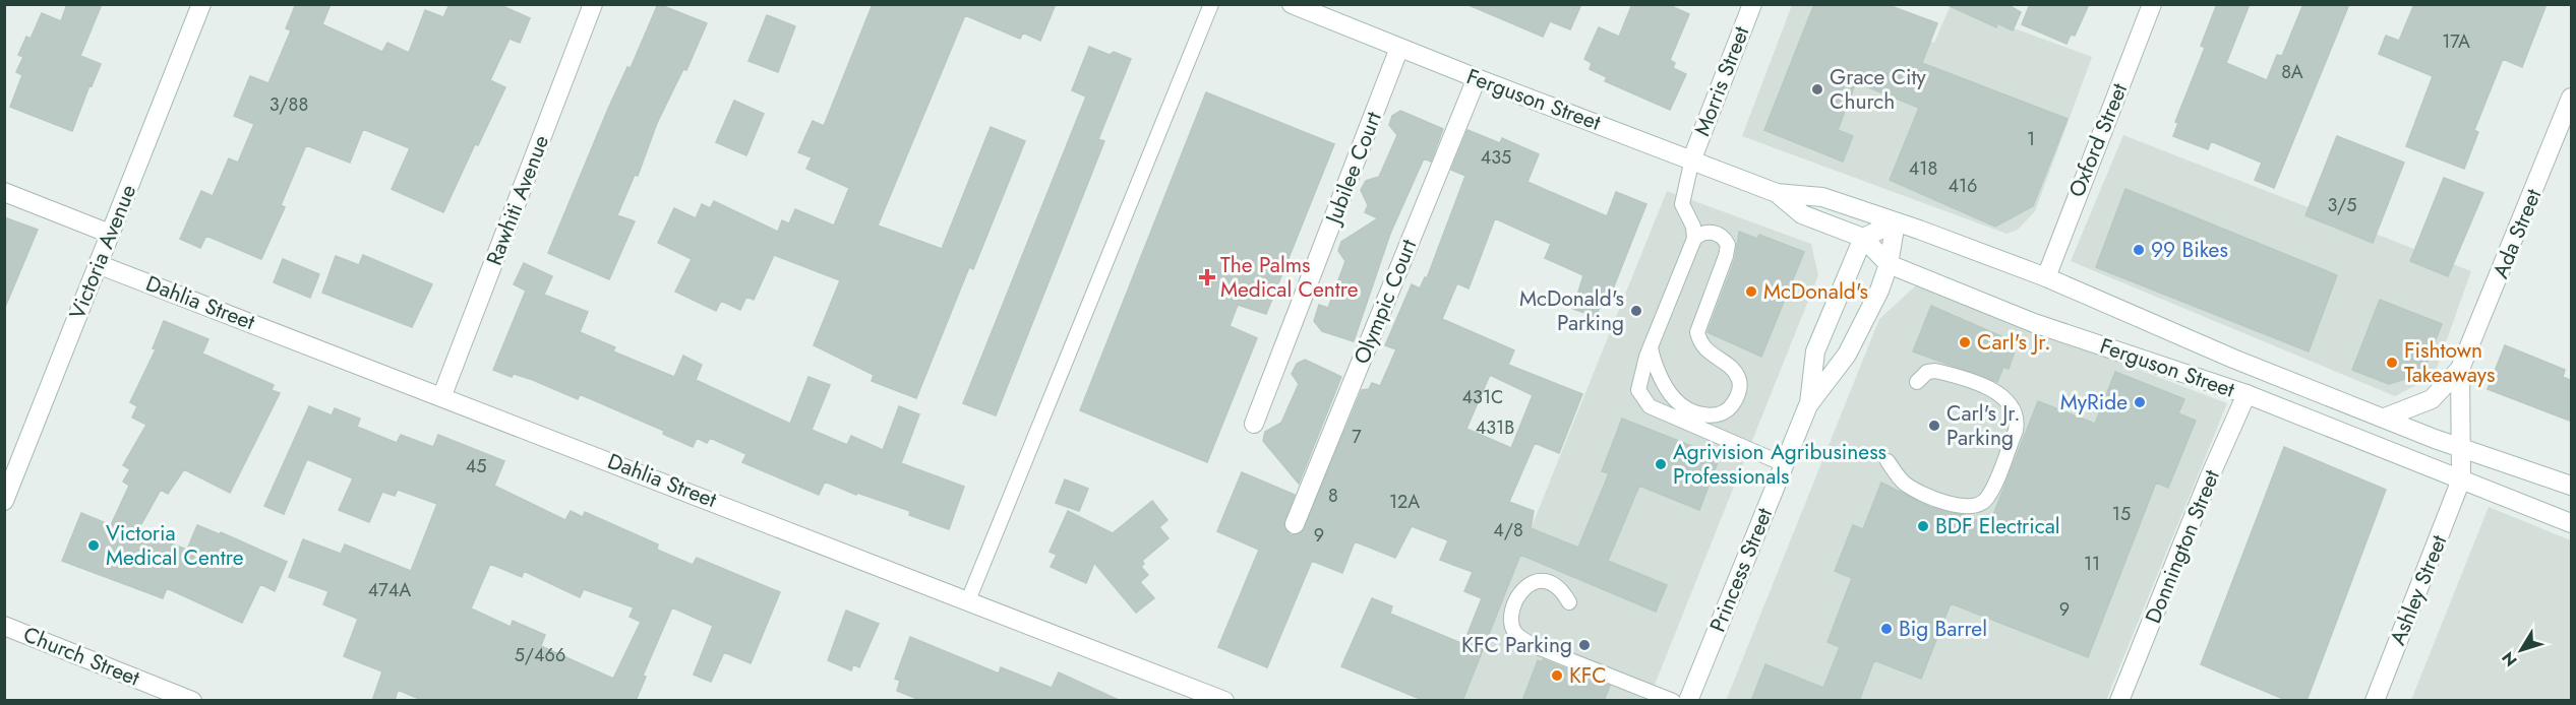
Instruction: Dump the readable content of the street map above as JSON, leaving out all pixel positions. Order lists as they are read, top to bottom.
{
  "streets": {
    "street": [
      "Morris Street",
      "Ferguson Street",
      "Oxford Street",
      "Jubilee Court",
      "Rawhiti Avenue",
      "Ada Street",
      "Victoria Avenue",
      "Olympic Court",
      "Dahlia Street",
      "Donnington Street",
      "Princess Street",
      "Ashley Street",
      "Church Street"
    ]
  },
  "crossings": [
    ["Morris Street", "Ferguson Street"],
    ["Ferguson Street", "Oxford Street"],
    ["Ferguson Street", "Jubilee Court"],
    ["Ferguson Street", "Ada Street"],
    ["Ferguson Street", "Olympic Court"],
    ["Ferguson Street", "Donnington Street"],
    ["Ferguson Street", "Princess Street"],
    ["Ferguson Street", "Ashley Street"],
    ["Rawhiti Avenue", "Dahlia Street"],
    ["Ada Street", "Ashley Street"],
    ["Victoria Avenue", "Dahlia Street"]
  ],
  "places": {
    "other": [
      "Grace City Church",
      "99 Bikes",
      "McDonald's",
      "McDonald's Parking",
      "Carl's Jr.",
      "Fishtown Takeaways",
      "MyRide",
      "Carl's Jr. Parking",
      "Agrivision Agribusiness Professionals",
      "BDF Electrical",
      "Victoria Medical Centre",
      "Big Barrel",
      "KFC Parking",
      "KFC"
    ],
    "health": ["The Palms Medical Centre"]
  },
  "house_numbers": [
    "17A",
    "8A",
    "3/88",
    "1",
    "435",
    "418",
    "416",
    "3/5",
    "431C",
    "431B",
    "7",
    "45",
    "8",
    "12A",
    "15",
    "4/8",
    "9",
    "11",
    "474A",
    "9",
    "5/466"
  ],
  "north": "bottom left"
}
